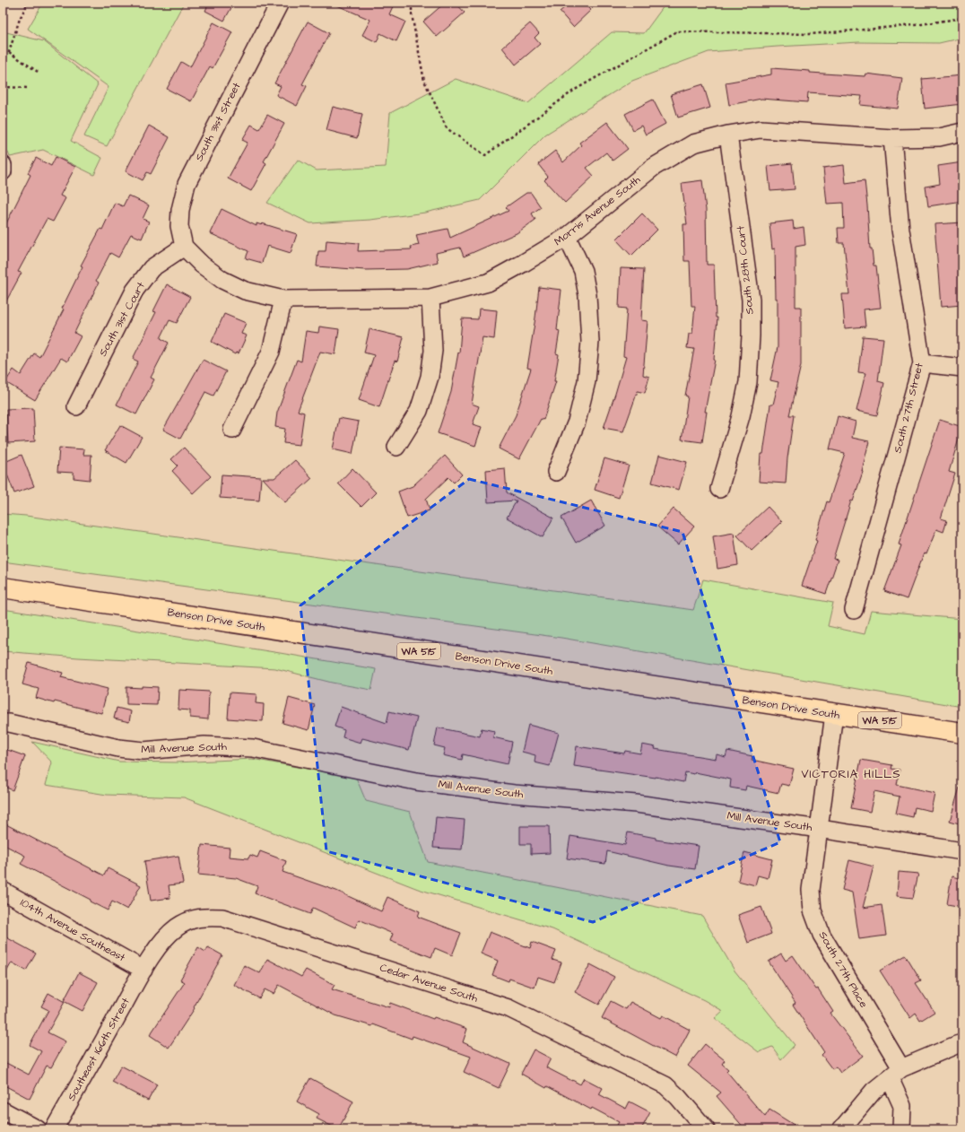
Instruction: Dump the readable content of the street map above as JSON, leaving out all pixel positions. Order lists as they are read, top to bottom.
{
  "streets": {
    "main road": ["Benson Drive South", "WA 515"],
    "street": [
      "South 31st Street",
      "Morris Avenue South",
      "South 28th Court",
      "South 31st Court",
      "South 27th Street",
      "Mill Avenue South",
      "104th Avenue Southeast",
      "South 27th Place",
      "Cedar Avenue South",
      "Southeast 166th Street"
    ]
  },
  "crossings": [
    ["South 31st Street", "Morris Avenue South"],
    ["South 31st Street", "South 31st Court"],
    ["Morris Avenue South", "South 28th Court"],
    ["Morris Avenue South", "South 31st Court"],
    ["Morris Avenue South", "South 27th Street"],
    ["Benson Drive South", "South 27th Place"],
    ["Mill Avenue South", "South 27th Place"],
    ["104th Avenue Southeast", "Cedar Avenue South"],
    ["104th Avenue Southeast", "Southeast 166th Street"],
    ["Cedar Avenue South", "Southeast 166th Street"]
  ],
  "districts": ["VICTORIA HILLS"]
}
